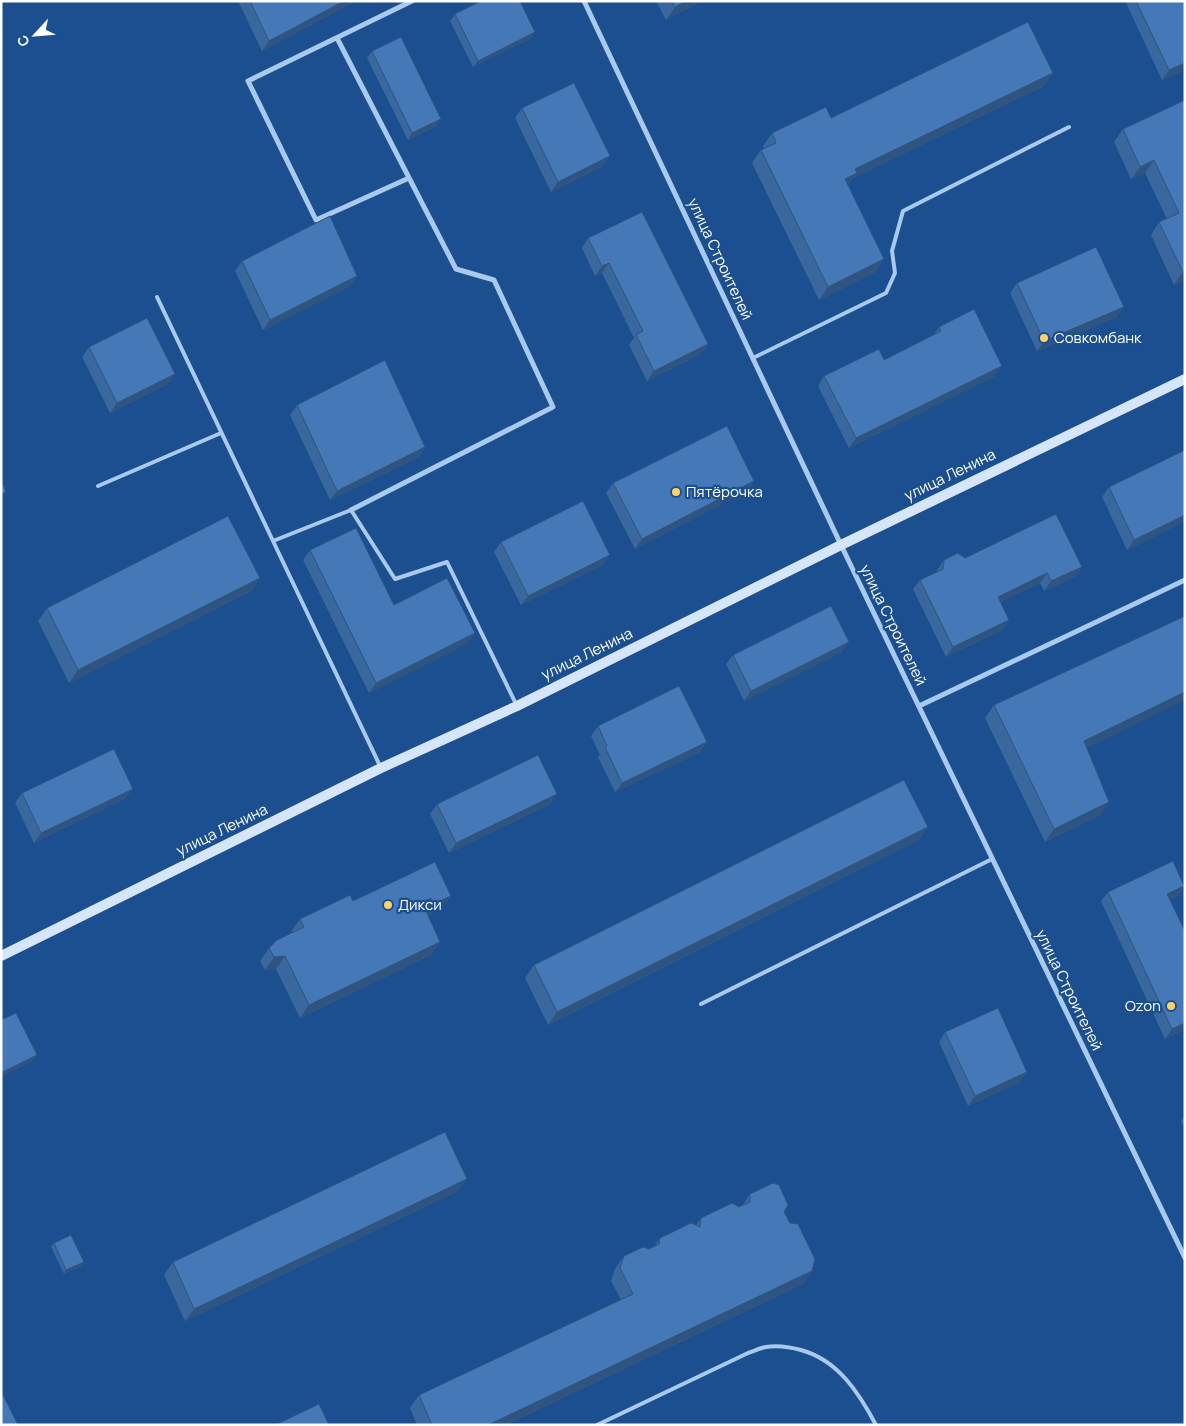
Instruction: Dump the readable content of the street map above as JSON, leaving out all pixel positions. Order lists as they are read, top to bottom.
{
  "streets": {
    "main road": ["улица Ленина"],
    "street": ["улица Строителей"]
  },
  "crossings": [
    ["улица Строителей", "улица Ленина"]
  ],
  "places": [
    "Совкомбанк",
    "Пятёрочка",
    "Дикси",
    "Ozon"
  ],
  "north": "bottom left"
}
